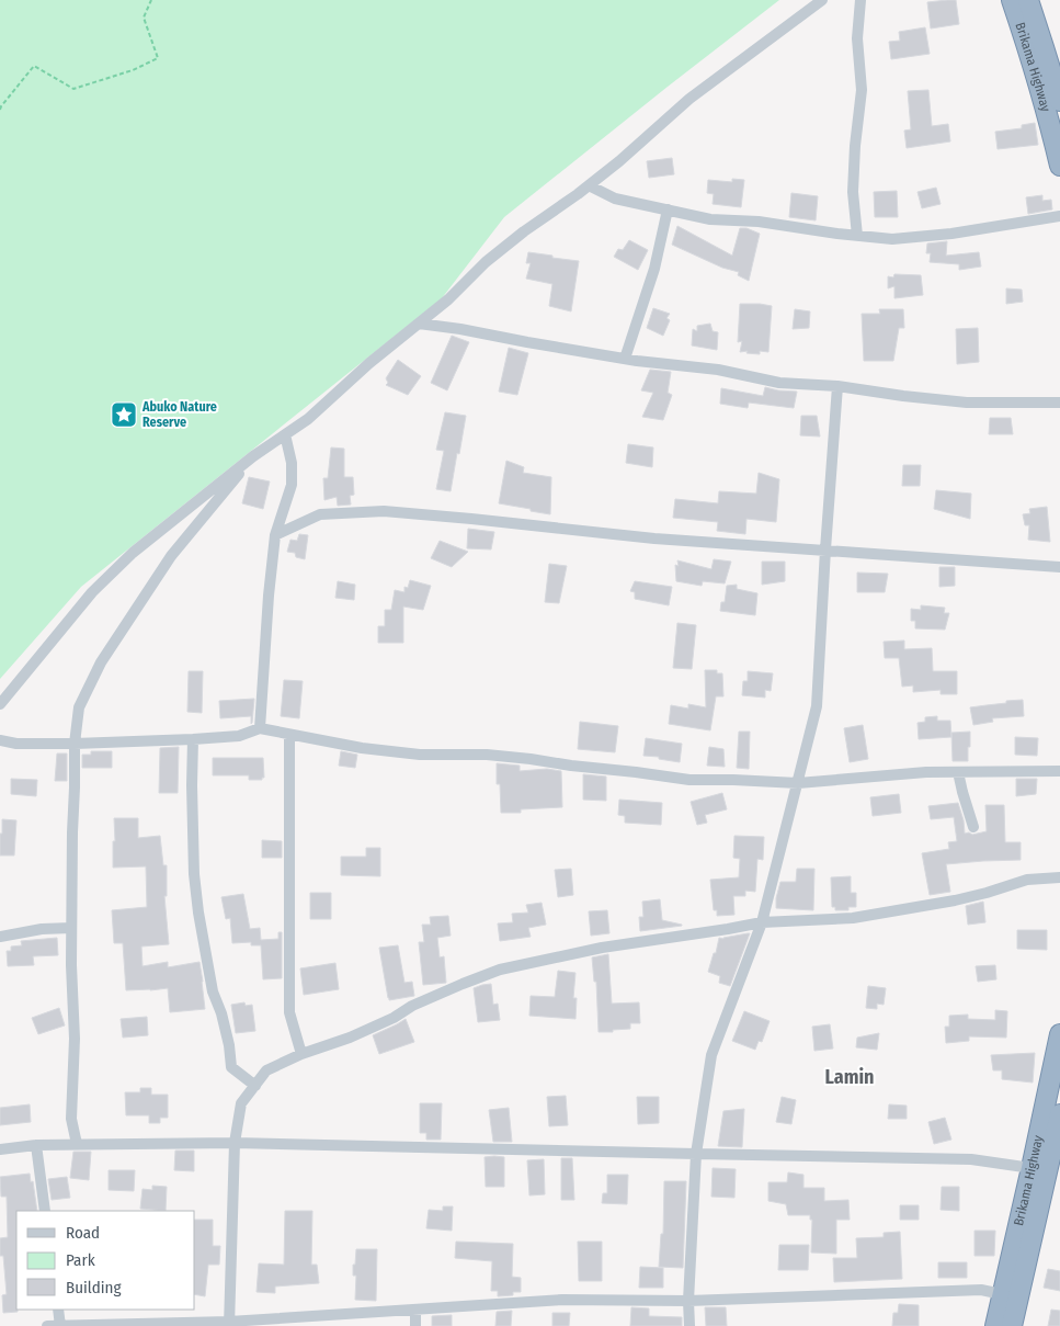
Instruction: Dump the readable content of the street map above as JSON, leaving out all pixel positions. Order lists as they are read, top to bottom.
{
  "streets": {
    "highway": ["Brikama Highway"]
  },
  "districts": ["Lamin"],
  "places": {
    "place": ["Abuko Nature Reserve"]
  },
  "legend": ["Road", "Park", "Building"]
}
